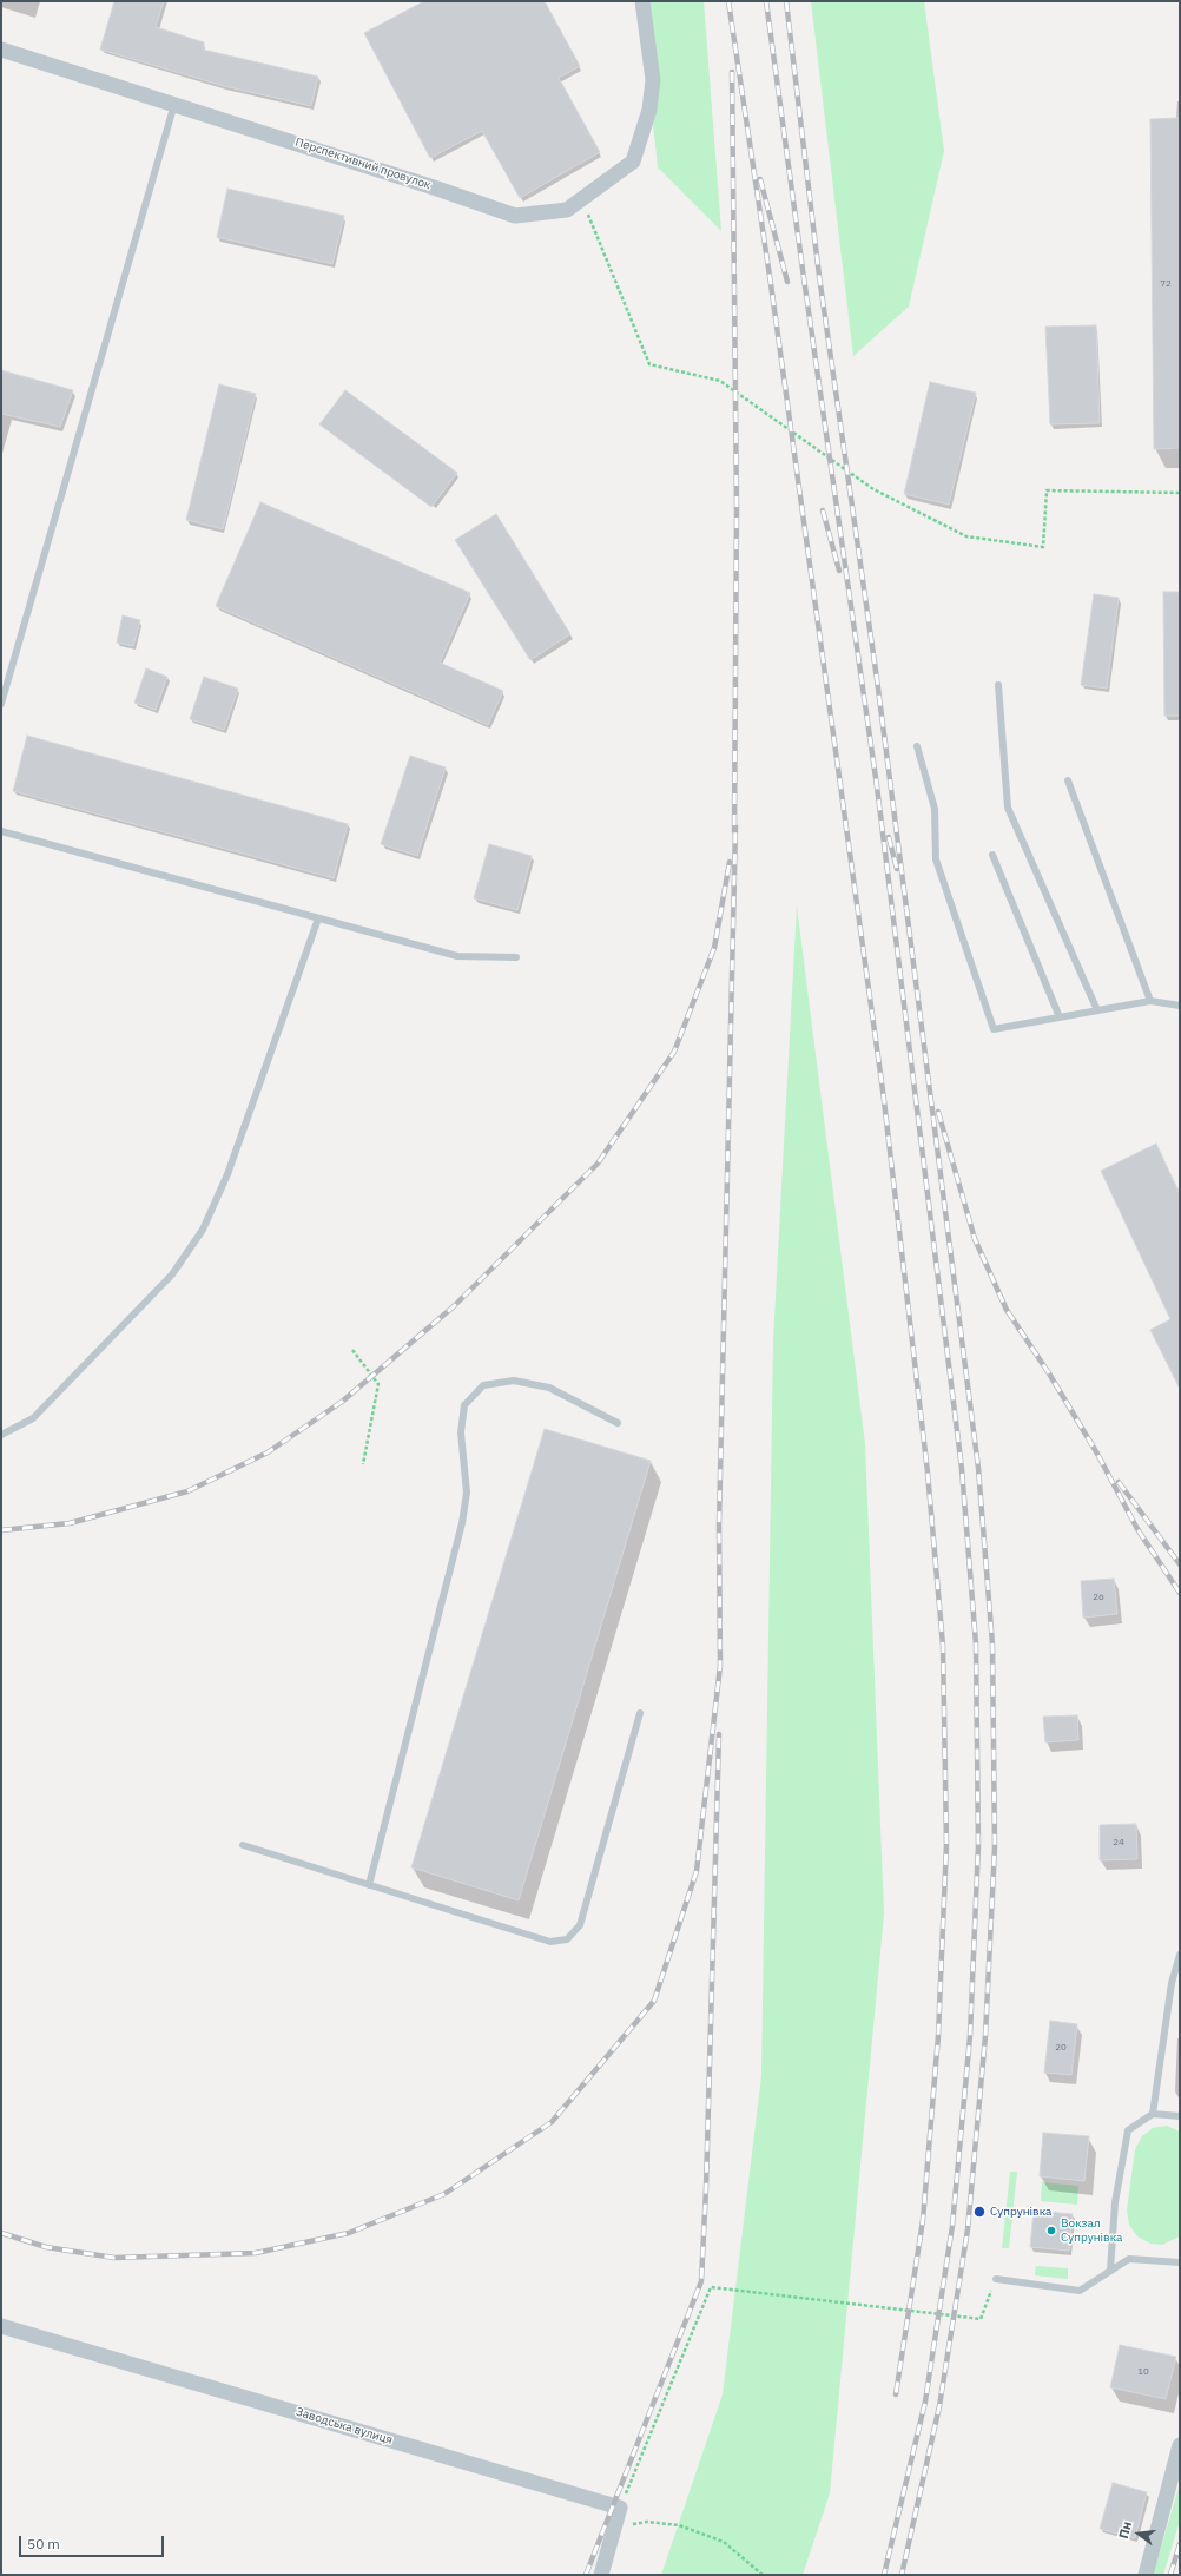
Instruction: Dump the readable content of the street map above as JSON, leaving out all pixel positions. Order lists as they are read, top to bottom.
{
  "streets": {
    "street": ["Перспективний провулок", "Заводська вулиця"]
  },
  "places": ["Супрунівка", "Вокзал Супрунівка"],
  "house_numbers": [
    "72",
    "26",
    "24",
    "20",
    "10"
  ],
  "scale_bar": "50 m",
  "north": "left"
}
